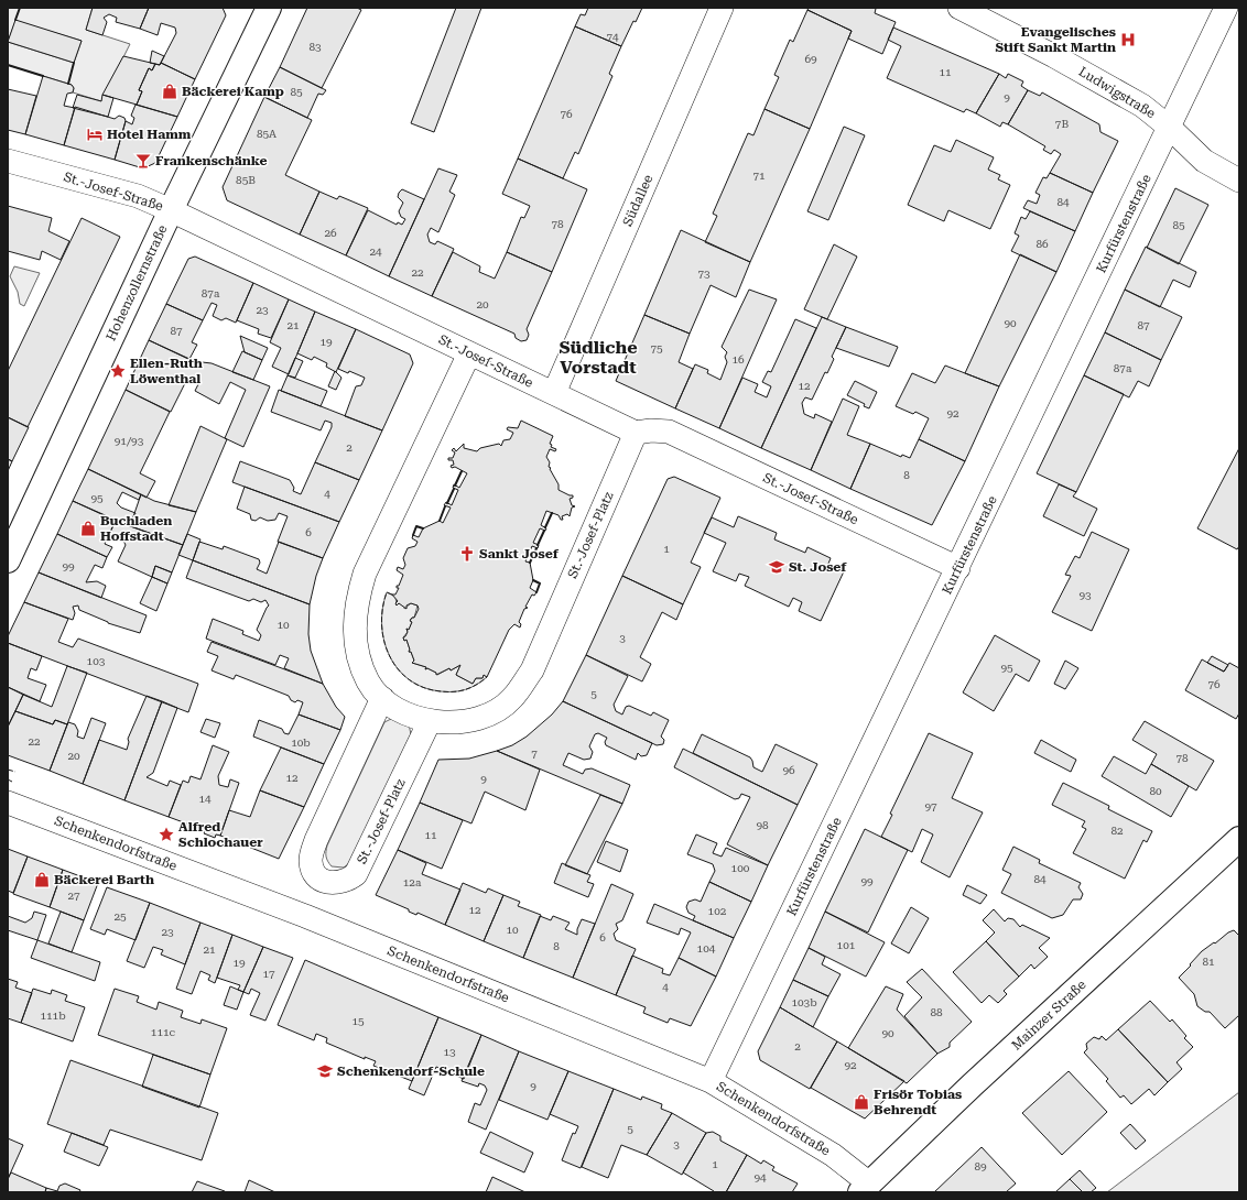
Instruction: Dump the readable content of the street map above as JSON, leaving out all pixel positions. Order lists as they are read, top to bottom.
{
  "streets": {
    "street": [
      "Ludwigstraße",
      "St.-Josef-Straße",
      "Südallee",
      "Kurfürstenstraße",
      "Hohenzollernstraße",
      "St.-Josef-Platz",
      "Schenkendorfstraße",
      "Mainzer Straße"
    ]
  },
  "crossings": [
    ["Ludwigstraße", "Kurfürstenstraße"],
    ["St.-Josef-Straße", "Südallee"],
    ["St.-Josef-Straße", "Kurfürstenstraße"],
    ["St.-Josef-Straße", "Hohenzollernstraße"],
    ["St.-Josef-Straße", "St.-Josef-Platz"],
    ["Kurfürstenstraße", "Schenkendorfstraße"],
    ["Schenkendorfstraße", "Mainzer Straße"]
  ],
  "districts": ["Südliche Vorstadt"],
  "places": {
    "hospital": ["Evangelisches Stift Sankt Martin"],
    "shop": [
      "Bäckerei Kamp",
      "Buchladen Hoffstadt",
      "Bäckerei Barth",
      "Frisör Tobias Behrendt"
    ],
    "hotel": ["Hotel Hamm"],
    "bar": ["Frankenschänke"],
    "place": ["Ellen-Ruth Löwenthal", "Alfred Schlochauer"],
    "church": ["Sankt Josef"],
    "school or university": ["St. Josef", "Schenkendorf-Schule"]
  },
  "house_numbers": [
    "74",
    "83",
    "69",
    "11",
    "85",
    "9",
    "76",
    "7B",
    "85A",
    "71",
    "85B",
    "84",
    "78",
    "85",
    "26",
    "86",
    "24",
    "22",
    "73",
    "87a",
    "20",
    "23",
    "90",
    "21",
    "87",
    "87",
    "19",
    "75",
    "16",
    "87a",
    "12",
    "92",
    "91/93",
    "2",
    "8",
    "4",
    "95",
    "6",
    "1",
    "99",
    "93",
    "10",
    "3",
    "103",
    "95",
    "76",
    "5",
    "22",
    "10b",
    "7",
    "20",
    "78",
    "96",
    "12",
    "9",
    "80",
    "14",
    "97",
    "98",
    "82",
    "11",
    "100",
    "84",
    "99",
    "12a",
    "27",
    "12",
    "102",
    "25",
    "10",
    "23",
    "6",
    "101",
    "8",
    "104",
    "21",
    "81",
    "19",
    "17",
    "4",
    "103b",
    "88",
    "111b",
    "15",
    "111c",
    "90",
    "2",
    "13",
    "92",
    "9",
    "5",
    "3",
    "1",
    "89",
    "94"
  ]
}
